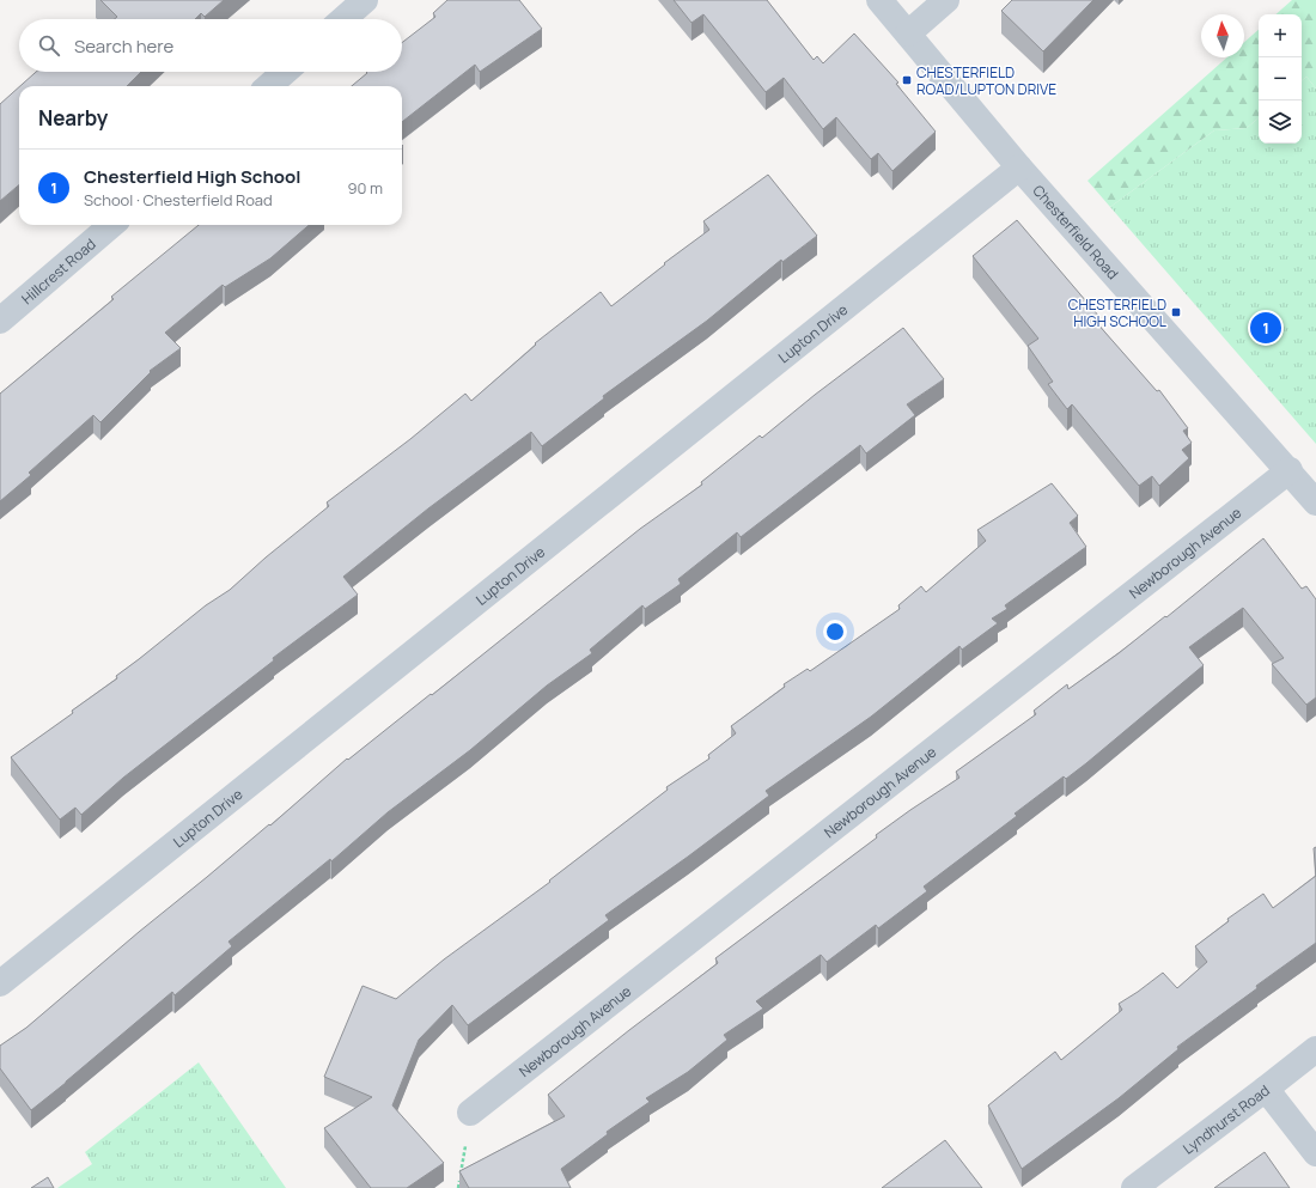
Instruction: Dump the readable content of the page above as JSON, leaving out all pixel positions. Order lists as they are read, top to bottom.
{
  "streets": {
    "street": [
      "Chesterfield Road",
      "Hillcrest Road",
      "Lupton Drive",
      "Newborough Avenue",
      "Lyndhurst Road"
    ]
  },
  "crossings": [
    ["Chesterfield Road", "Lupton Drive"],
    ["Chesterfield Road", "Newborough Avenue"]
  ],
  "places": {
    "transit": ["CHESTERFIELD ROAD/LUPTON DRIVE", "CHESTERFIELD HIGH SCHOOL"]
  },
  "north": "top",
  "page": {
    "map_buttons": ["+", "−"],
    "search": "Search here",
    "heading": "Nearby",
    "list": [
      {
        "mark": "1",
        "name": "Chesterfield High School",
        "note": "School · Chesterfield Road",
        "value": "90 m"
      }
    ],
    "pins": "1"
  }
}
